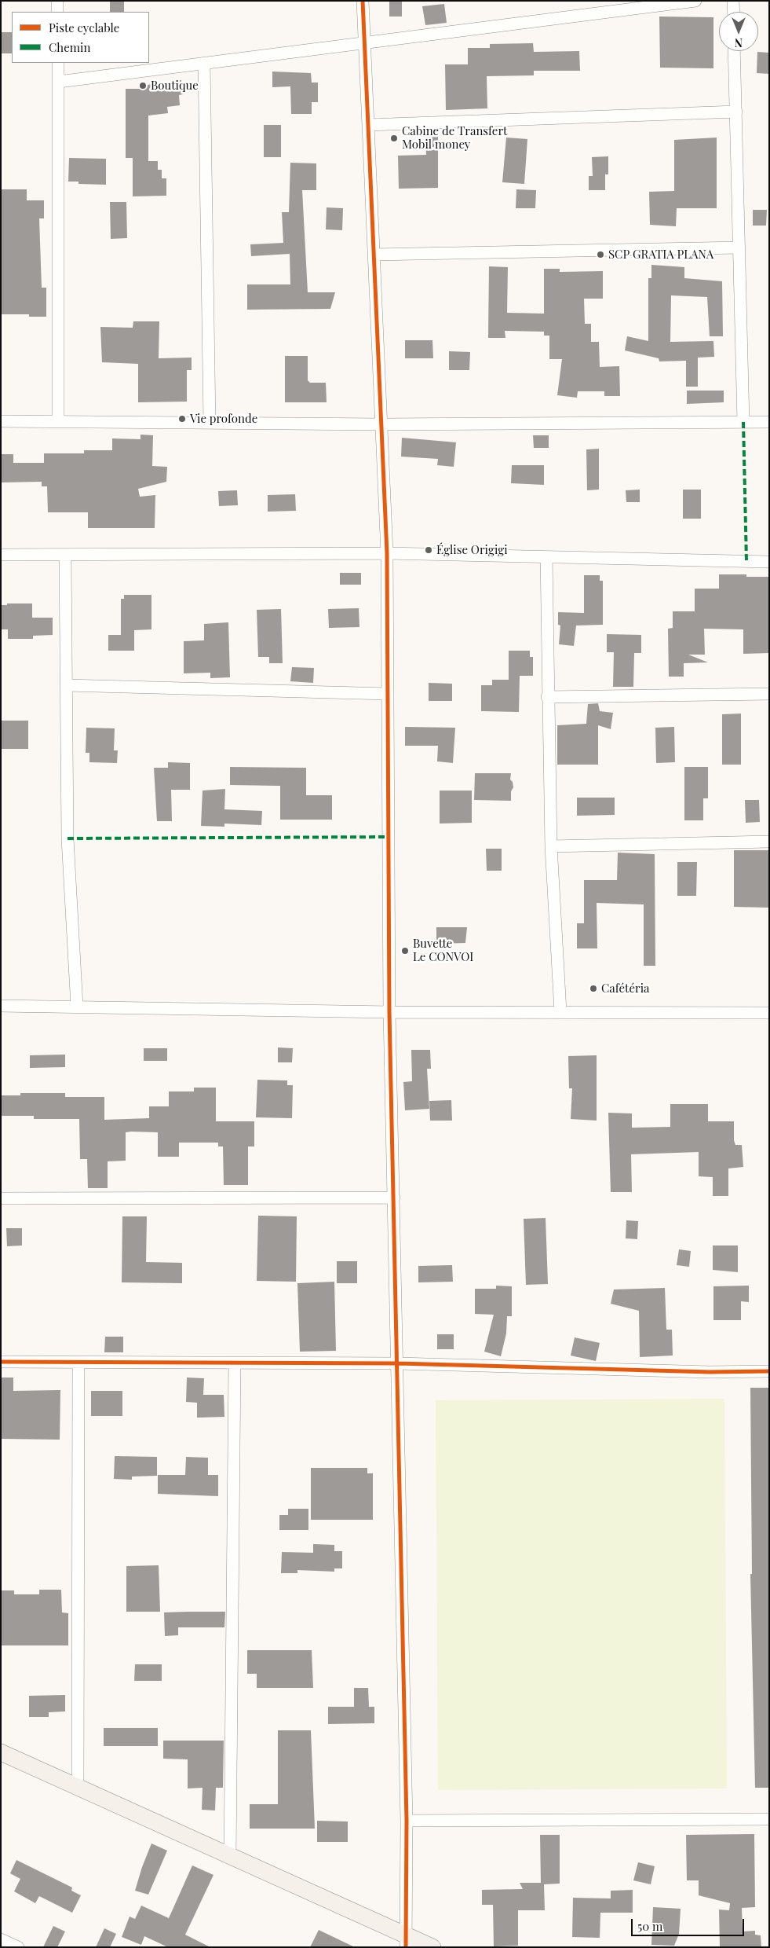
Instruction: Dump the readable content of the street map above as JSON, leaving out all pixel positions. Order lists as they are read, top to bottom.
{
  "places": [
    "Boutique",
    "Cabine de Transfert Mobil money",
    "SCP GRATIA PLANA",
    "Vie profonde",
    "Église Origigi",
    "Buvette Le CONVOI",
    "Cafétéria"
  ],
  "legend": ["Piste cyclable", "Chemin"],
  "scale_bar": "50 m",
  "north": "bottom"
}
